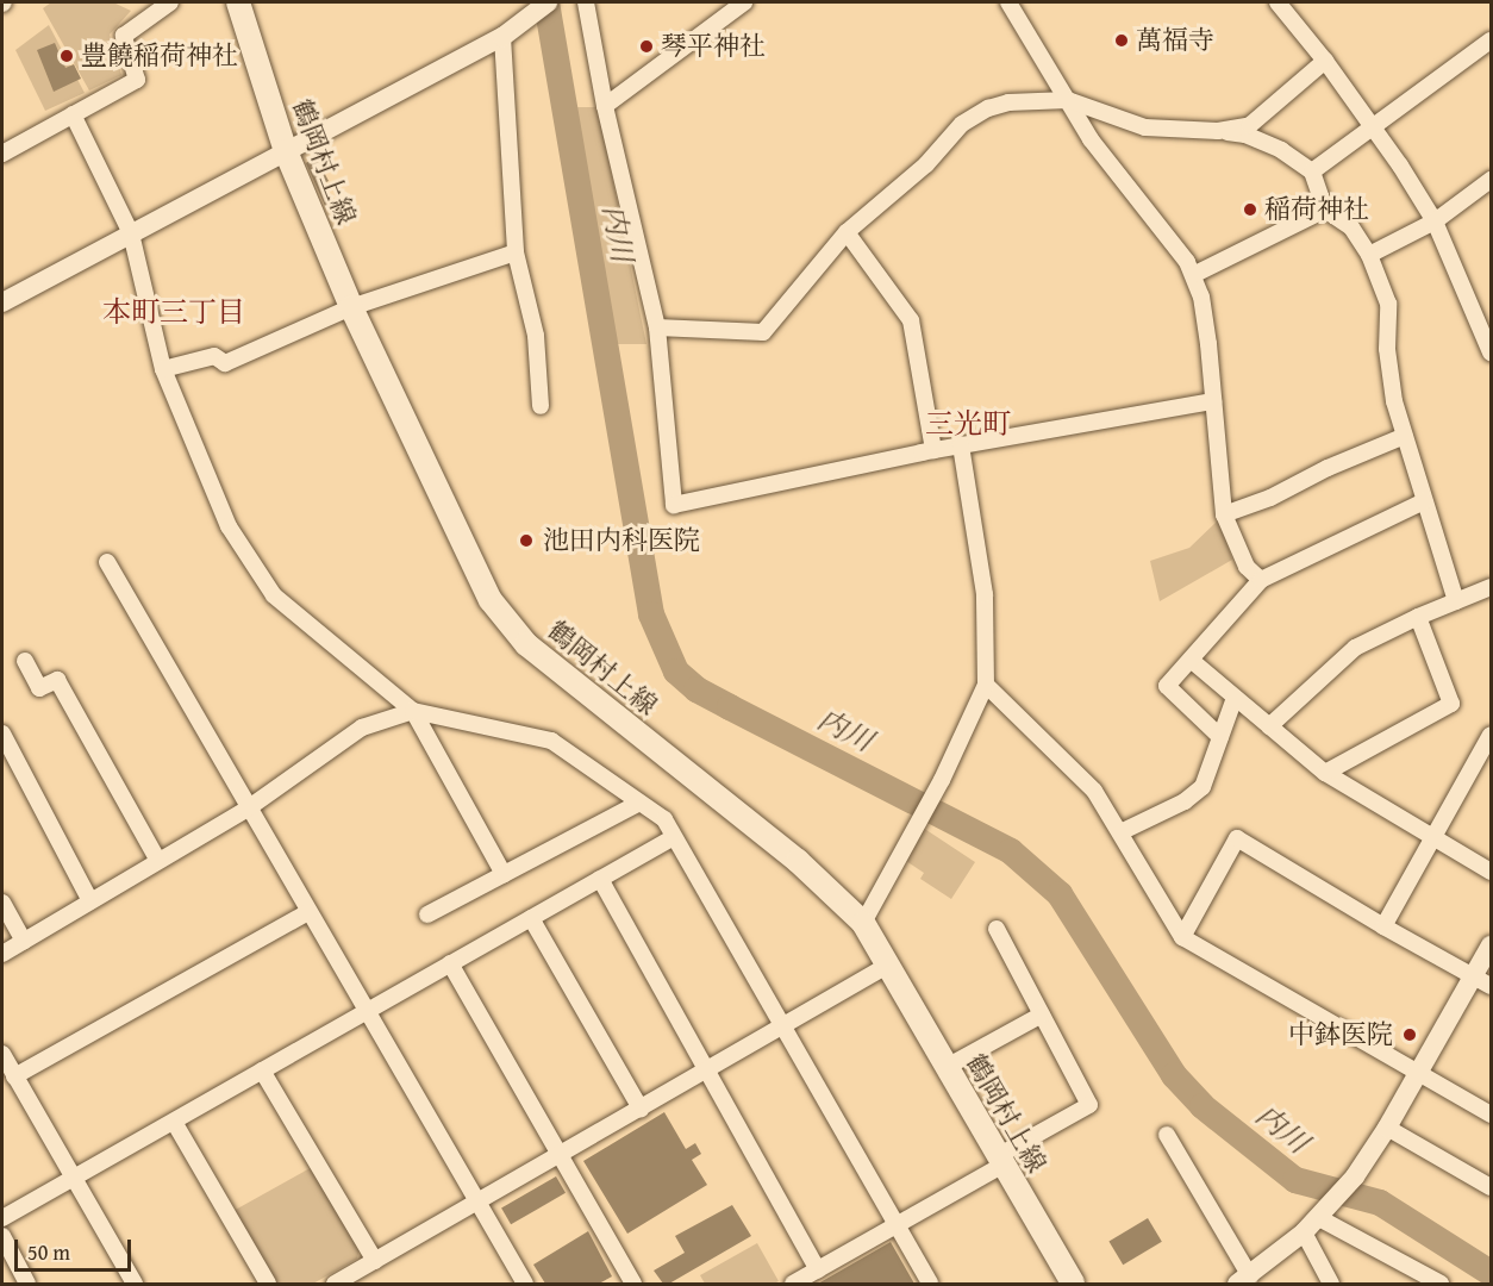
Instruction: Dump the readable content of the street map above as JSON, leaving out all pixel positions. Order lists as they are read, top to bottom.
{
  "streets": {
    "main road": ["鶴岡村上線"]
  },
  "districts": ["本町三丁目", "三光町"],
  "water": ["内川"],
  "places": [
    "萬福寺",
    "琴平神社",
    "豊饒稲荷神社",
    "稲荷神社",
    "池田内科医院",
    "中鉢医院"
  ],
  "scale_bar": "50 m"
}
